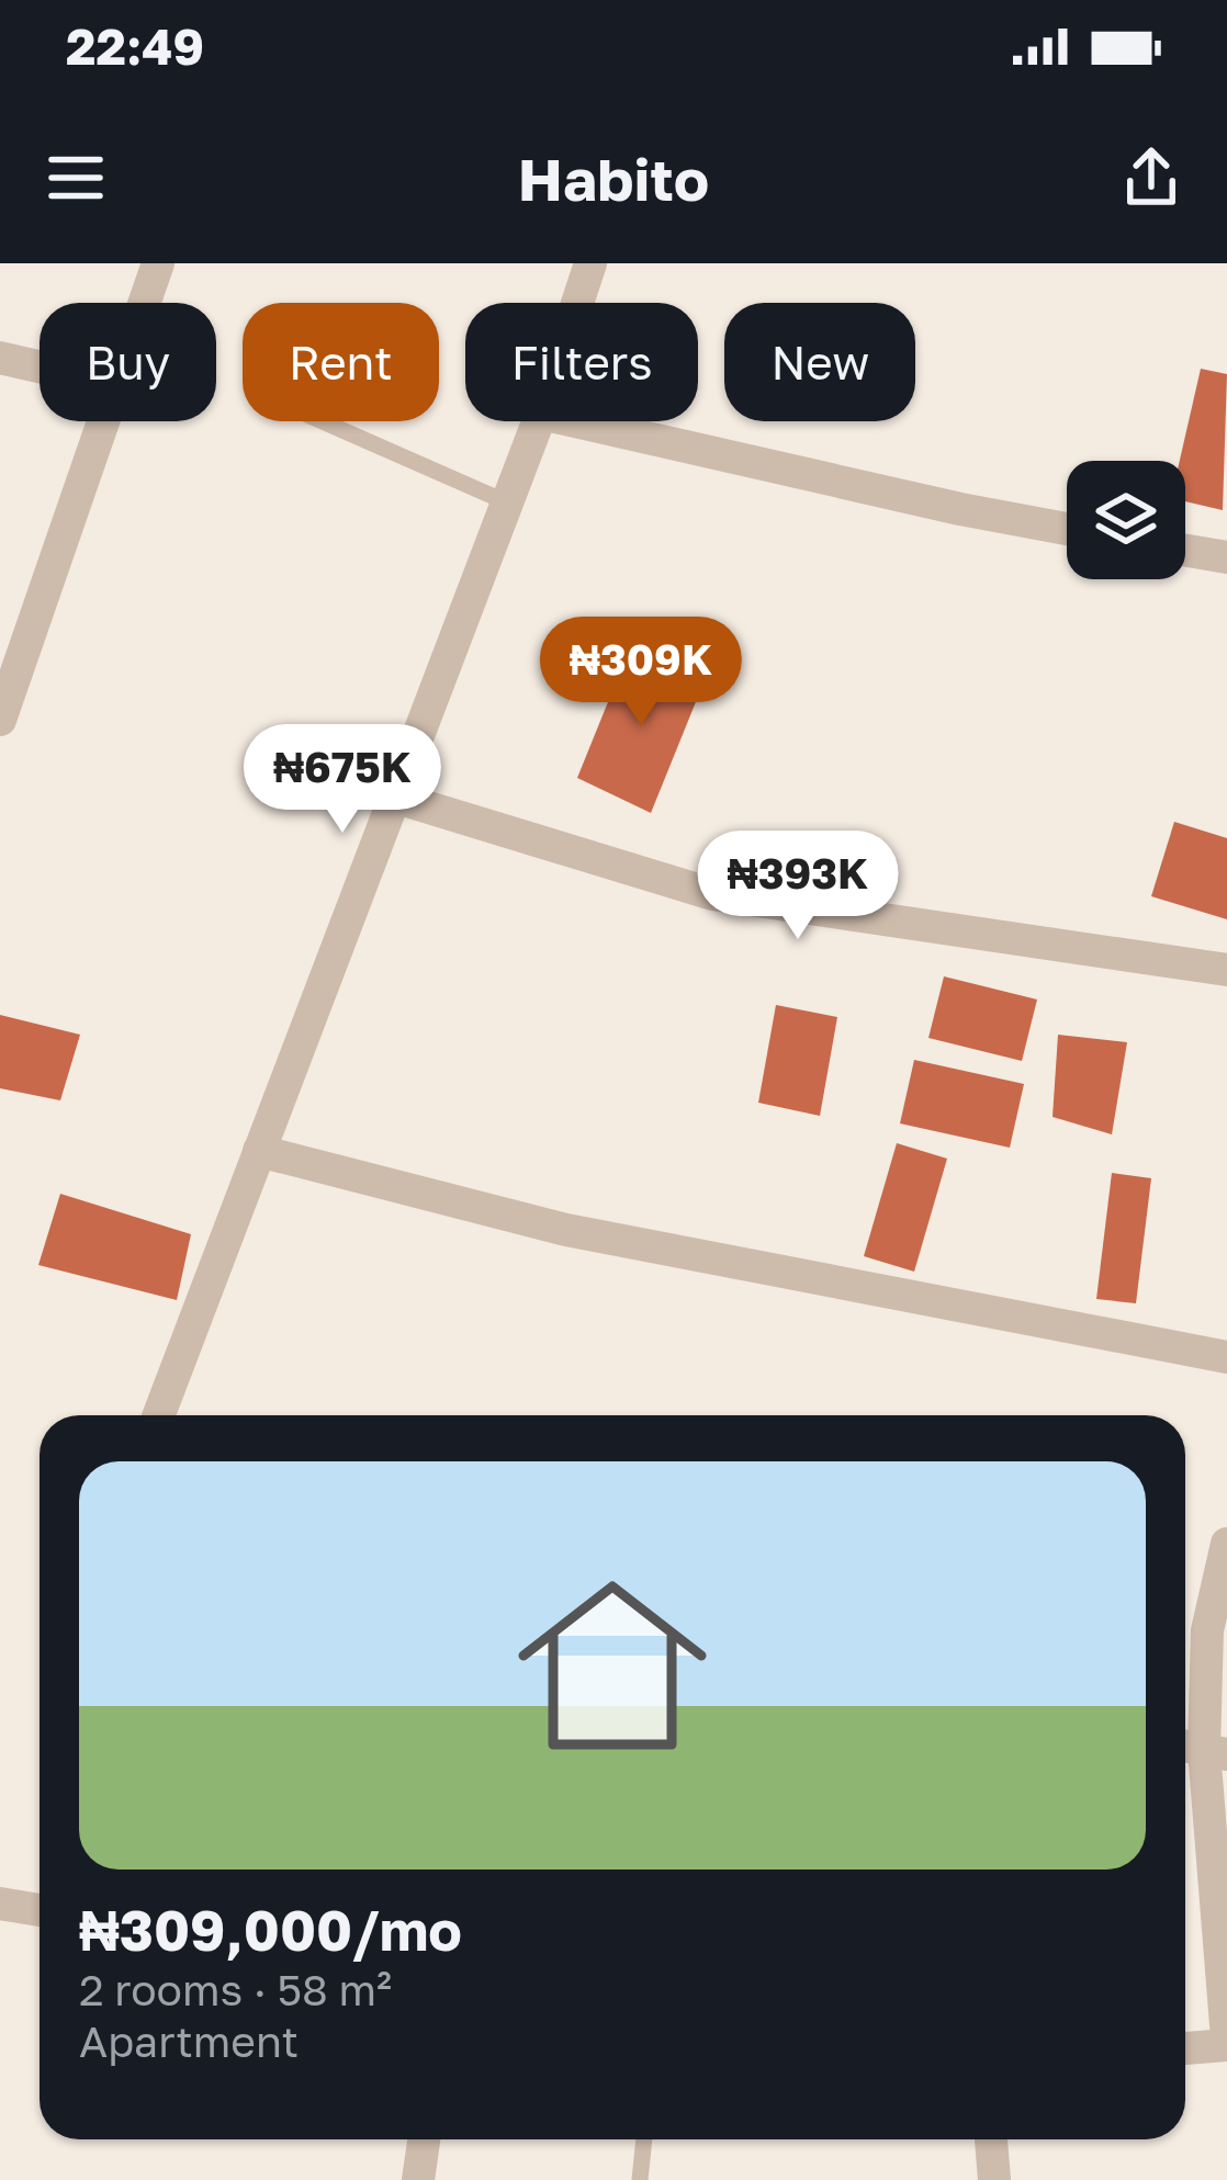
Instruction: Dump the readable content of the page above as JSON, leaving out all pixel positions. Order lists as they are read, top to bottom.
{
  "page": {
    "status": "22:49",
    "header": "Habito",
    "chip": [
      "Buy",
      "Rent",
      "Filters",
      "New"
    ],
    "price": ["₦309K", "₦675K", "₦393K"],
    "list": [
      {
        "name": "₦309,000/mo",
        "note": "2 rooms · 58 m² · Apartment"
      }
    ]
  }
}
